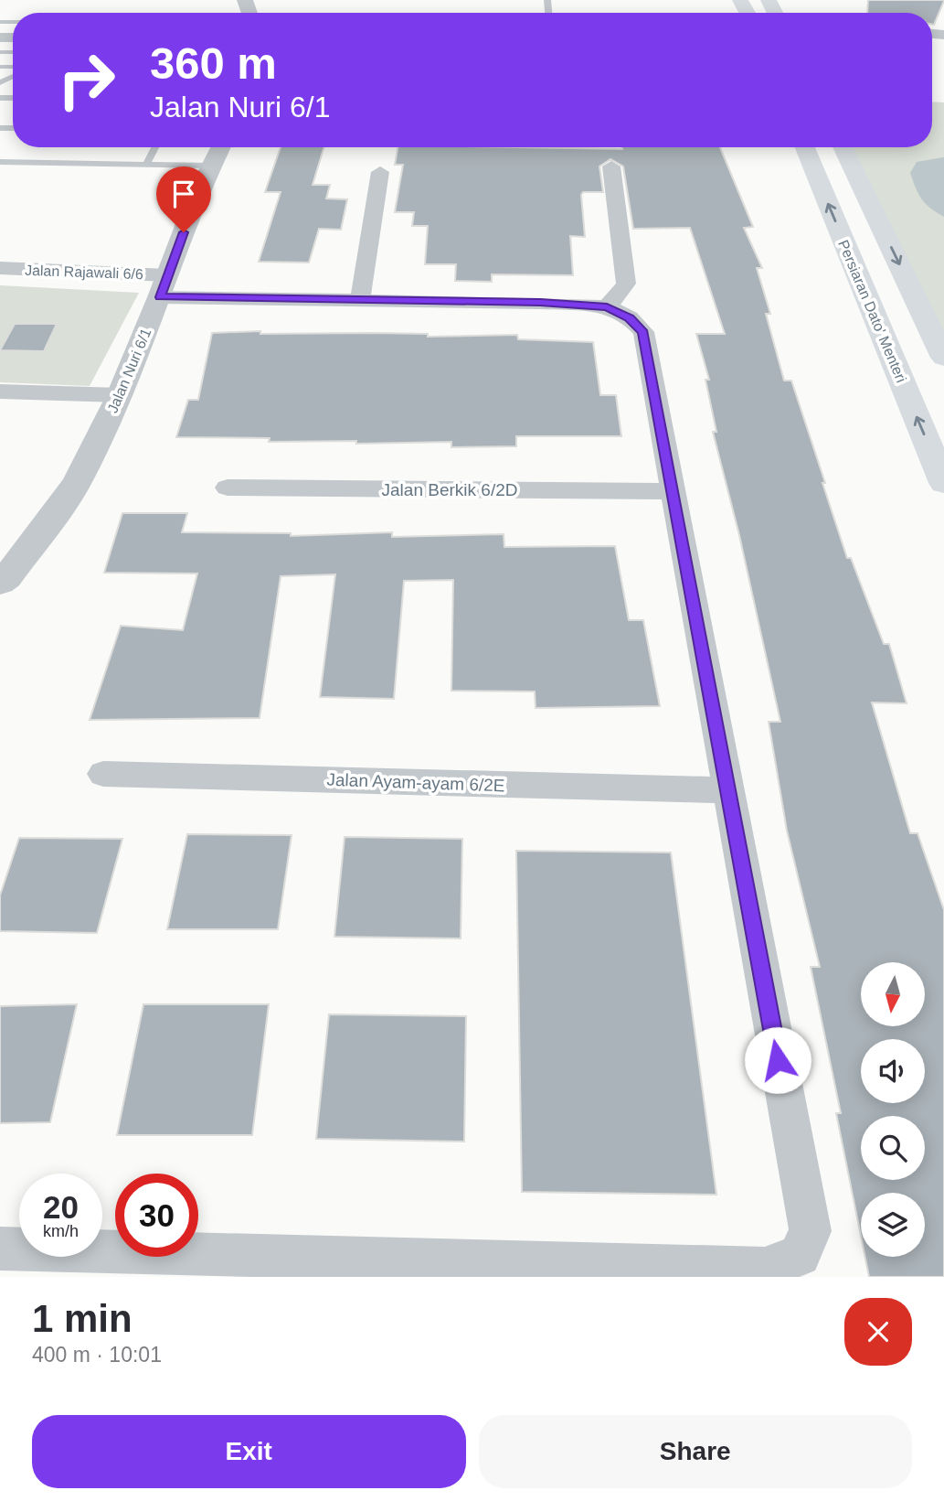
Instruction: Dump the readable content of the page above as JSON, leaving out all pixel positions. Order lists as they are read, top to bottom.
{
  "streets": {
    "main road": ["Persiaran Dato' Menteri"],
    "street": [
      "Jalan Rajawali 6/6",
      "Jalan Nuri 6/1",
      "Jalan Berkik 6/2D",
      "Jalan Ayam-ayam 6/2E"
    ]
  },
  "crossings": [
    ["Jalan Rajawali 6/6", "Jalan Nuri 6/1"]
  ],
  "north": "bottom",
  "page": {
    "turn": ["360 m", "Jalan Nuri 6/1"],
    "speed": "20 km/h",
    "limit": "30",
    "heading": ["1 min", "400 m · 10:01"],
    "buttons": ["Exit", "Share"]
  }
}
